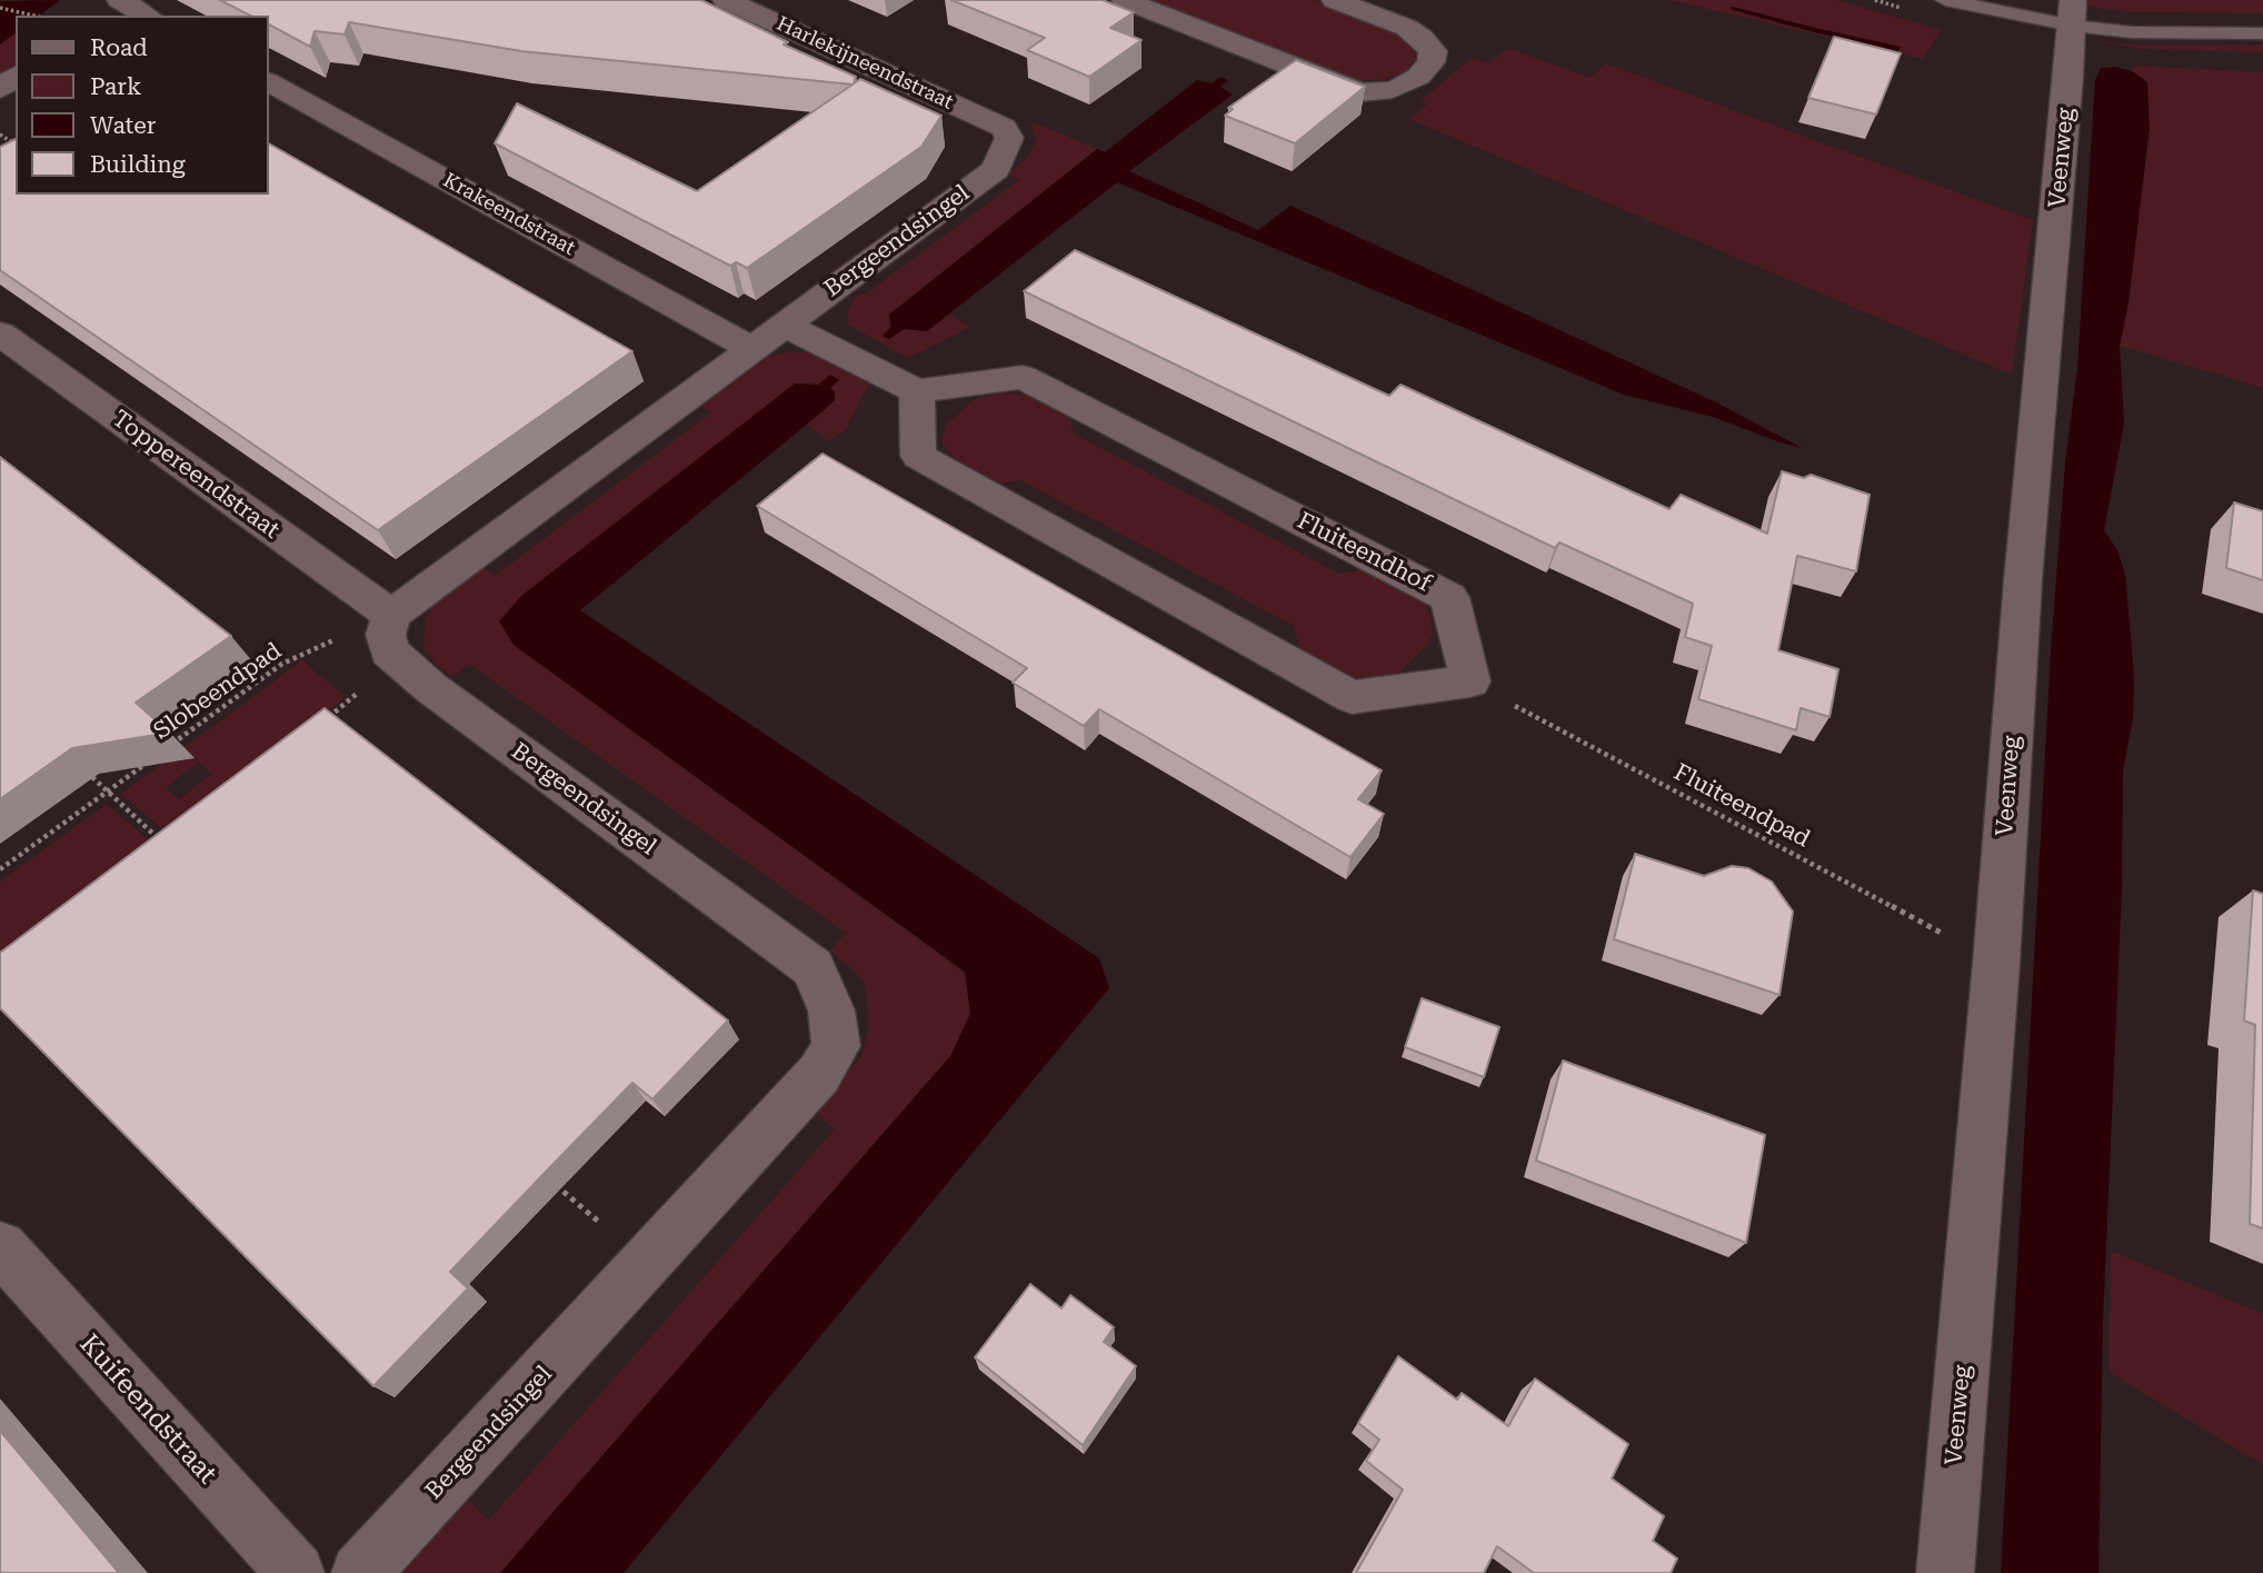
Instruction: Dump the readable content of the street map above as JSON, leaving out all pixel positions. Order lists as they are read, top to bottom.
{
  "streets": {
    "street": [
      "Harlekijneendstraat",
      "Veenweg",
      "Krakeendstraat",
      "Bergeendsingel",
      "Toppereendstraat",
      "Fluiteendhof",
      "Kuifeendstraat"
    ],
    "path": ["Slobeendpad", "Fluiteendpad"]
  },
  "crossings": [
    ["Harlekijneendstraat", "Bergeendsingel"],
    ["Veenweg", "Fluiteendpad"],
    ["Krakeendstraat", "Bergeendsingel"],
    ["Bergeendsingel", "Toppereendstraat"],
    ["Bergeendsingel", "Slobeendpad"],
    ["Toppereendstraat", "Slobeendpad"],
    ["Fluiteendhof", "Fluiteendpad"]
  ],
  "legend": [
    "Road",
    "Park",
    "Water",
    "Building"
  ]
}
